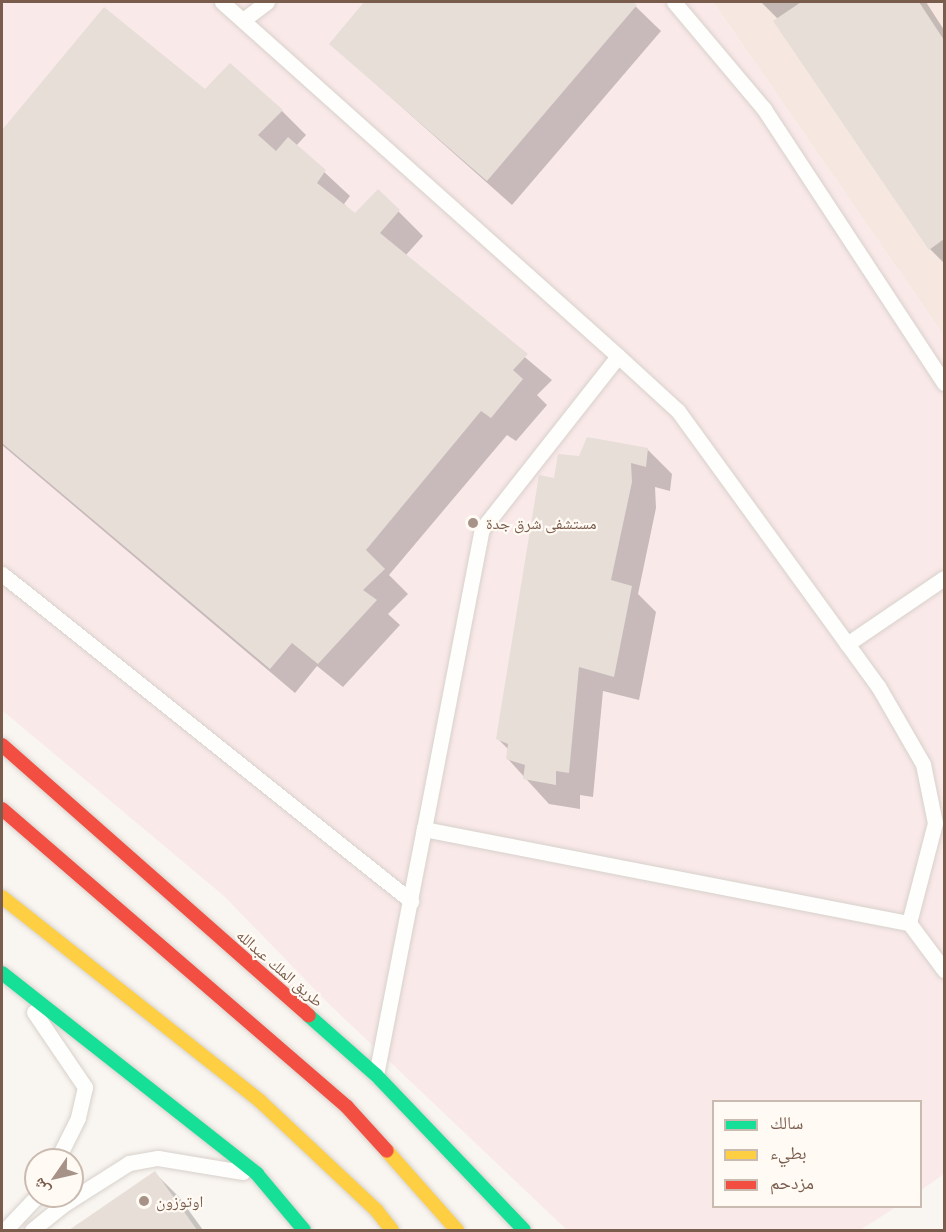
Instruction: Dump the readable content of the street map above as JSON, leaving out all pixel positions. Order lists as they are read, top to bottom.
{
  "streets": {
    "main road": ["طريق الملك عبدالله"]
  },
  "places": ["مستشفى شرق جدة", "اوتوزون"],
  "legend": ["سالك", "بطيء", "مزدحم"],
  "north": "bottom left"
}
